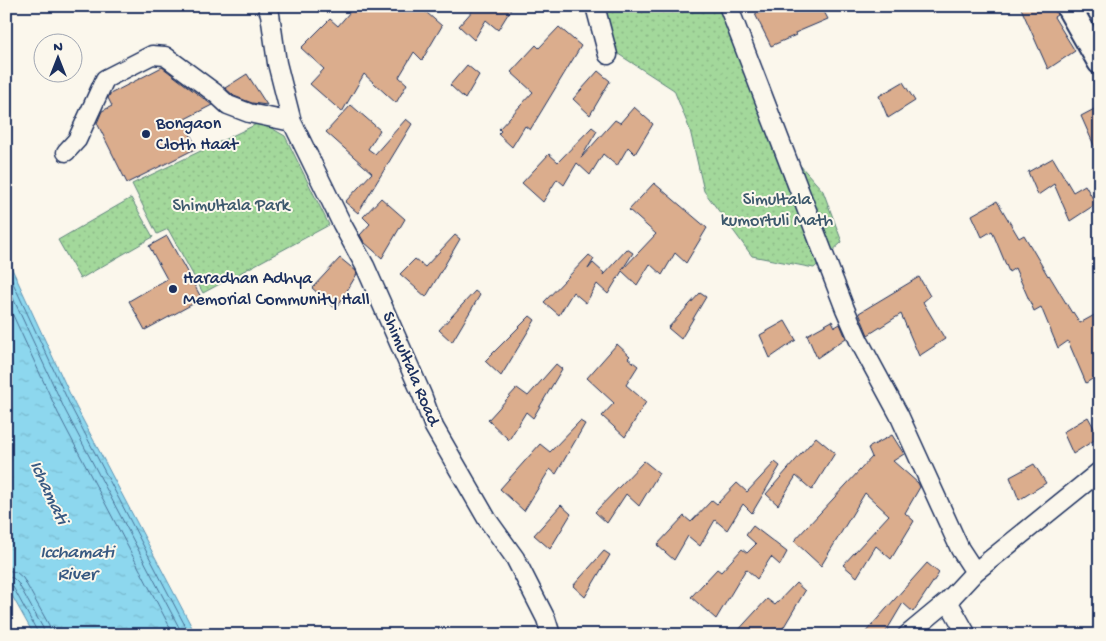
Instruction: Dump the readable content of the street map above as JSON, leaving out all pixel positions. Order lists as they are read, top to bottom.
{
  "streets": {
    "street": ["Shimultala Road"]
  },
  "water": ["Ichamati", "Icchamati River"],
  "parks": ["Simultala kumortuli Math", "Shimultala Park"],
  "places": ["Bongaon Cloth Haat", "Haradhan Adhya Memorial Community Hall"],
  "north": "top"
}
